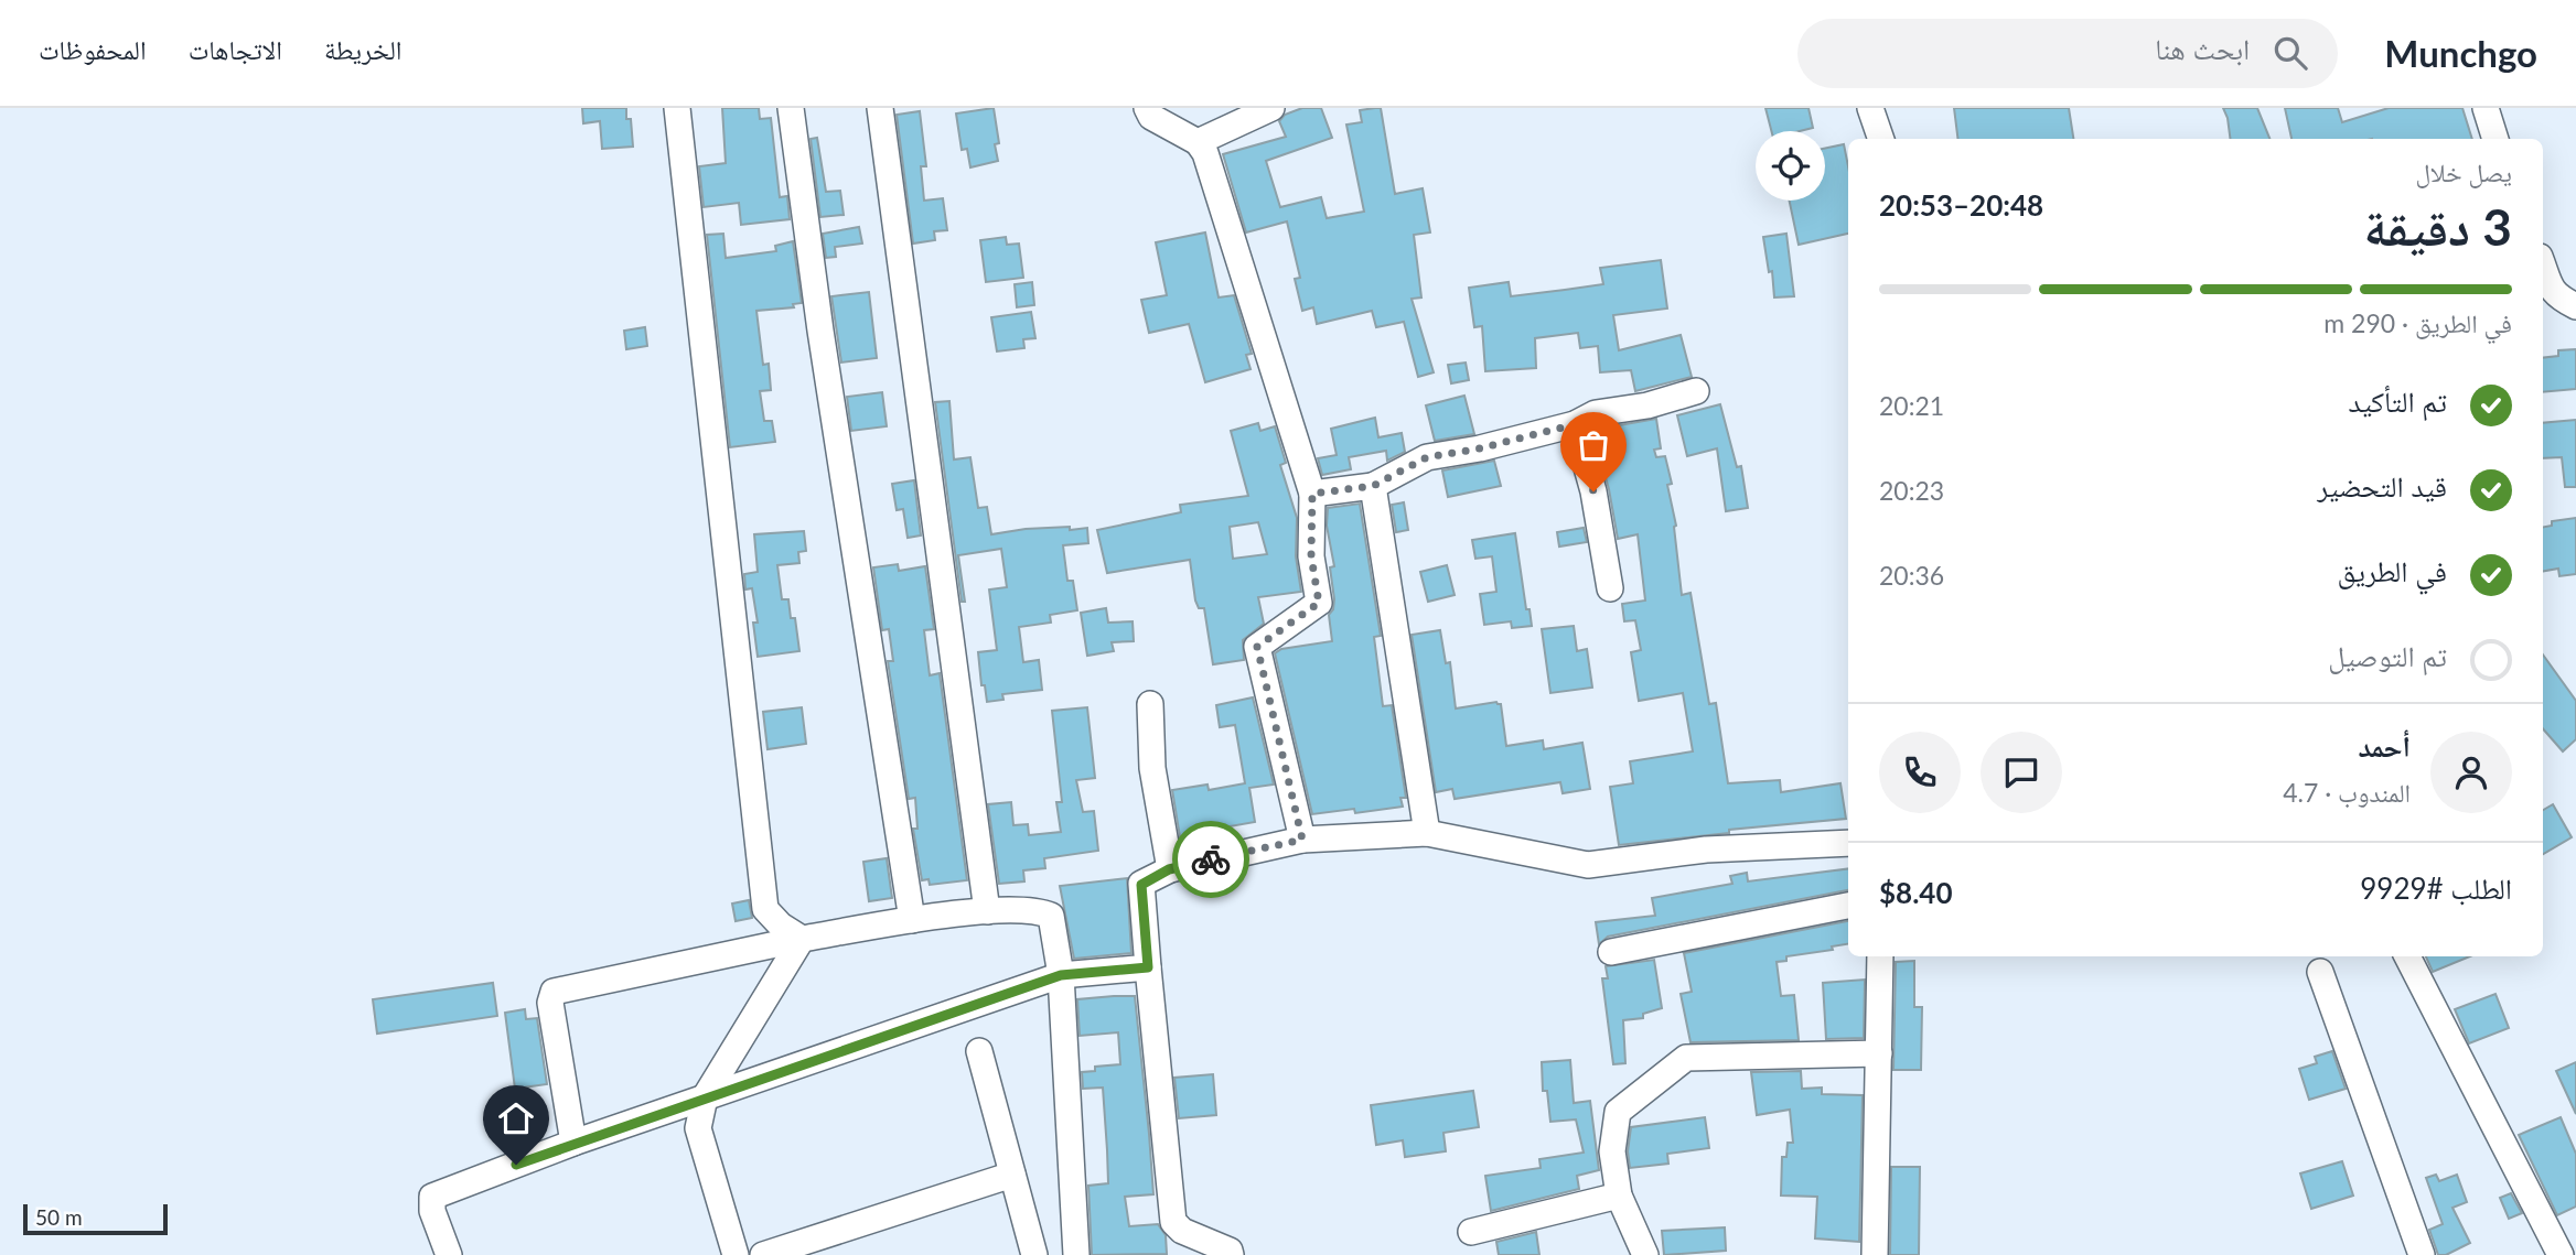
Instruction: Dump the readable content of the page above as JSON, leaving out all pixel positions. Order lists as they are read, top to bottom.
{
  "scale_bar": "50 m",
  "page": {
    "header": "Munchgo",
    "search": "ابحث هنا",
    "nav": ["الخريطة", "الاتجاهات", "المحفوظات"],
    "heading": ["3 دقيقة", "يصل خلال", "20:48–20:53"],
    "panel": [
      "أحمد",
      "المندوب · 4.7",
      "الطلب #9929",
      "$8.40"
    ],
    "bar": "في الطريق · 290 m",
    "list": [
      ["تم التأكيد", "20:21"],
      ["قيد التحضير", "20:23"],
      ["في الطريق", "20:36"],
      "تم التوصيل"
    ],
    "scale": "50 m"
  }
}
